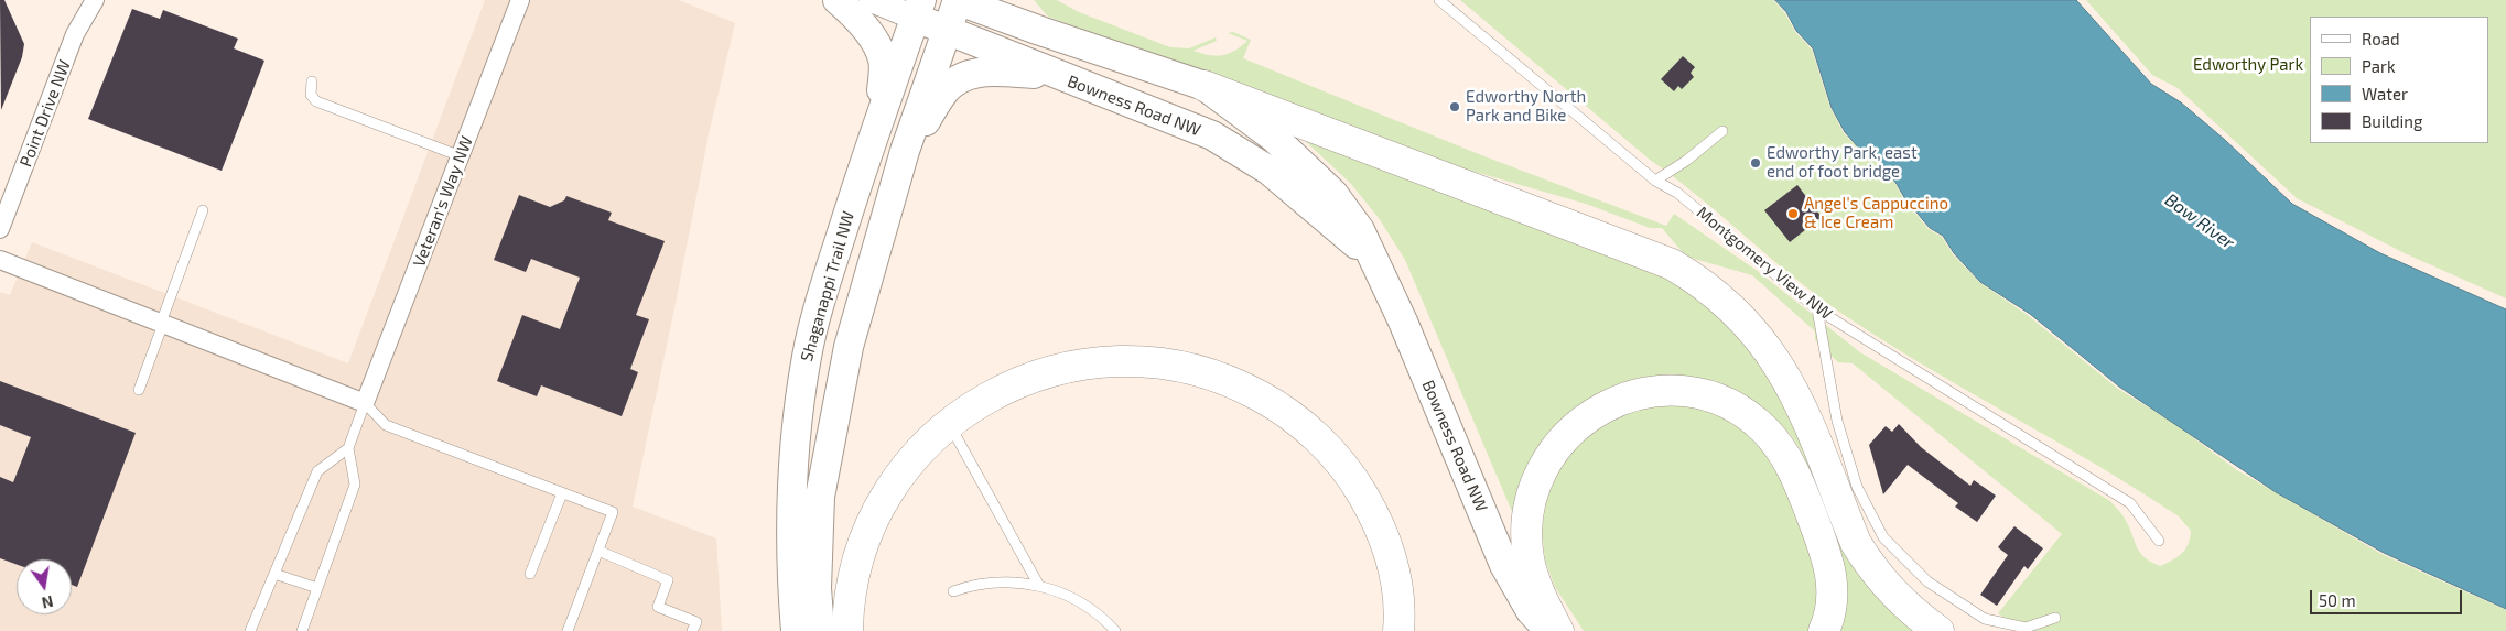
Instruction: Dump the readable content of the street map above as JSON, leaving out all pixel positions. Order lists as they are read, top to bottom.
{
  "streets": {
    "main road": ["Bowness Road NW", "Shaganappi Trail NW"],
    "street": ["Point Drive NW", "Veteran's Way NW"],
    "lane": ["Montgomery View NW"]
  },
  "crossings": [
    ["Bowness Road NW", "Shaganappi Trail NW"]
  ],
  "water": ["Bow River"],
  "parks": ["Edworthy Park"],
  "places": ["Edworthy North Park and Bike", "Edworthy Park, east end of foot bridge", "Angel's Cappuccino & Ice Cream"],
  "legend": [
    "Road",
    "Park",
    "Water",
    "Building"
  ],
  "scale_bar": "50 m",
  "north": "bottom"
}
